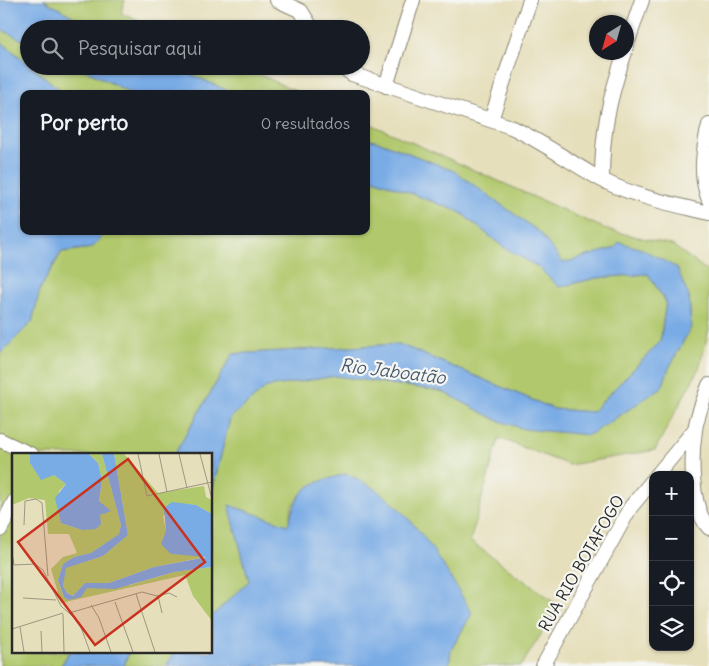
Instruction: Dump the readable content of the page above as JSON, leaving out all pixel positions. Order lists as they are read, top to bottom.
{
  "streets": {
    "street": ["RUA RIO BOTAFOGO"]
  },
  "water": ["Rio Jaboatão"],
  "north": "bottom left",
  "page": {
    "search": "Pesquisar aqui",
    "heading": ["Por perto", "0 resultados"],
    "map_buttons": ["+", "−"]
  }
}
